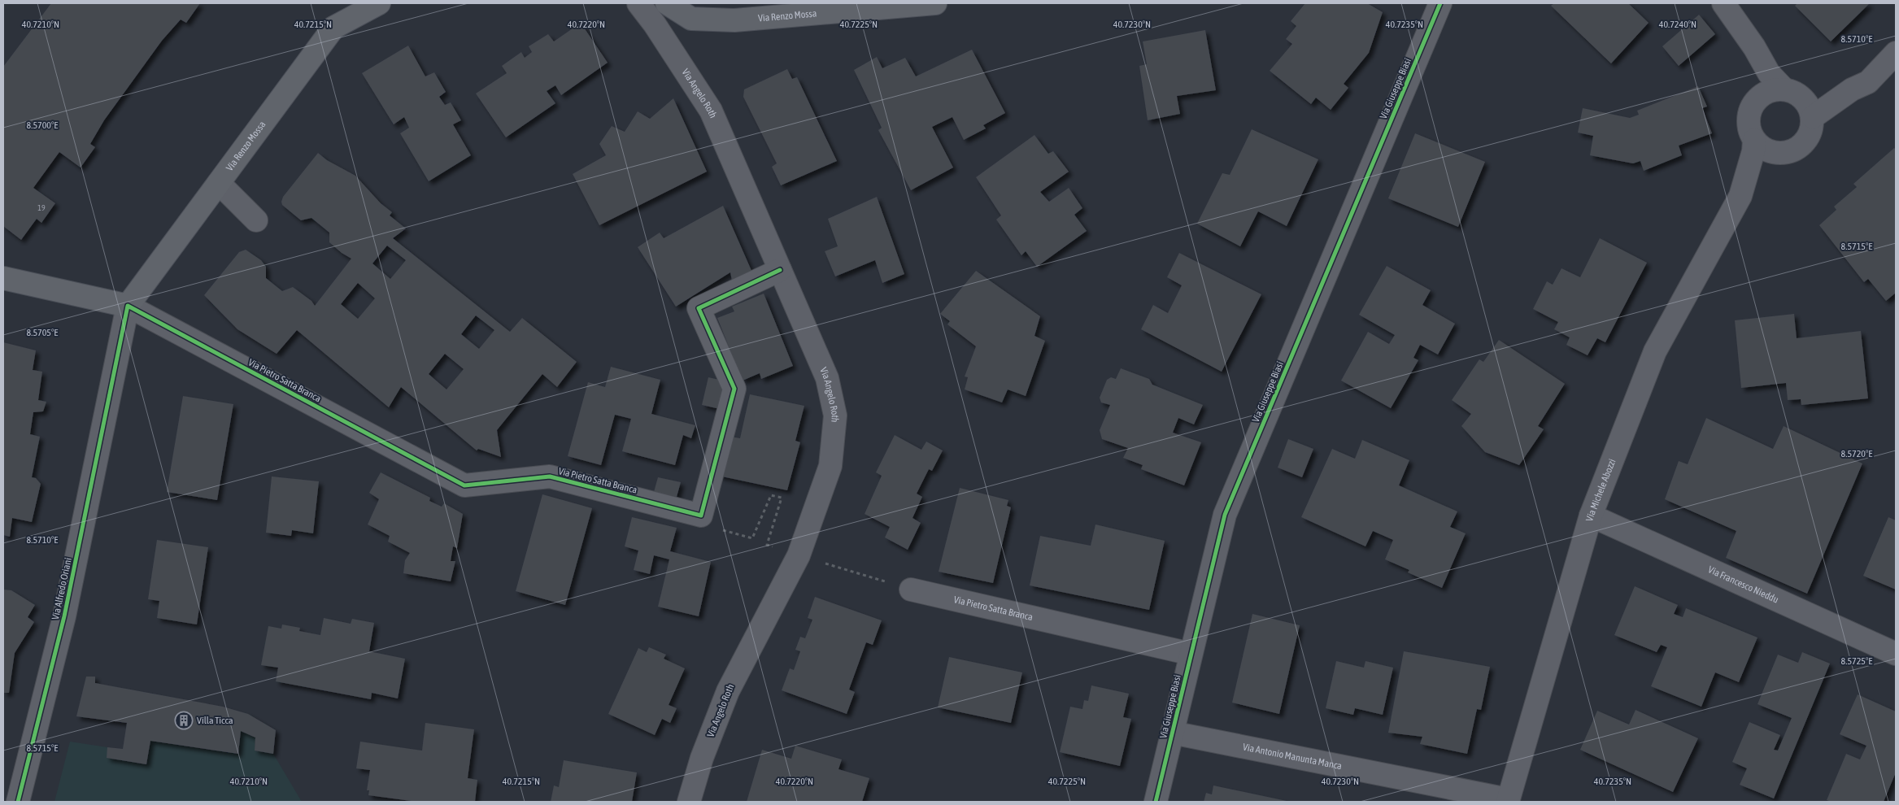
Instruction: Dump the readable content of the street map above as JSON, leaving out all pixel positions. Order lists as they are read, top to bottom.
{
  "streets": {
    "main road": ["Via Renzo Mossa"],
    "street": [
      "Via Giuseppe Biasi",
      "Via Angelo Roth",
      "Via Pietro Satta Branca",
      "Via Michele Abozzi",
      "Via Francesco Nieddu",
      "Via Alfredo Oriani",
      "Via Antonio Manunta Manca"
    ]
  },
  "crossings": [
    ["Via Renzo Mossa", "Via Pietro Satta Branca"],
    ["Via Renzo Mossa", "Via Alfredo Oriani"],
    ["Via Giuseppe Biasi", "Via Pietro Satta Branca"],
    ["Via Giuseppe Biasi", "Via Antonio Manunta Manca"],
    ["Via Angelo Roth", "Via Pietro Satta Branca"],
    ["Via Pietro Satta Branca", "Via Alfredo Oriani"],
    ["Via Michele Abozzi", "Via Francesco Nieddu"],
    ["Via Michele Abozzi", "Via Antonio Manunta Manca"]
  ],
  "places": {
    "building": ["Villa Ticca"]
  },
  "house_numbers": ["19"],
  "coordinates": [
    "40.7210°N",
    "40.7215°N",
    "40.7220°N",
    "40.7225°N",
    "40.7230°N",
    "40.7235°N",
    "40.7240°N",
    "8.5710°E",
    "8.5700°E",
    "8.5715°E",
    "8.5705°E",
    "8.5720°E",
    "8.5725°E"
  ]
}
